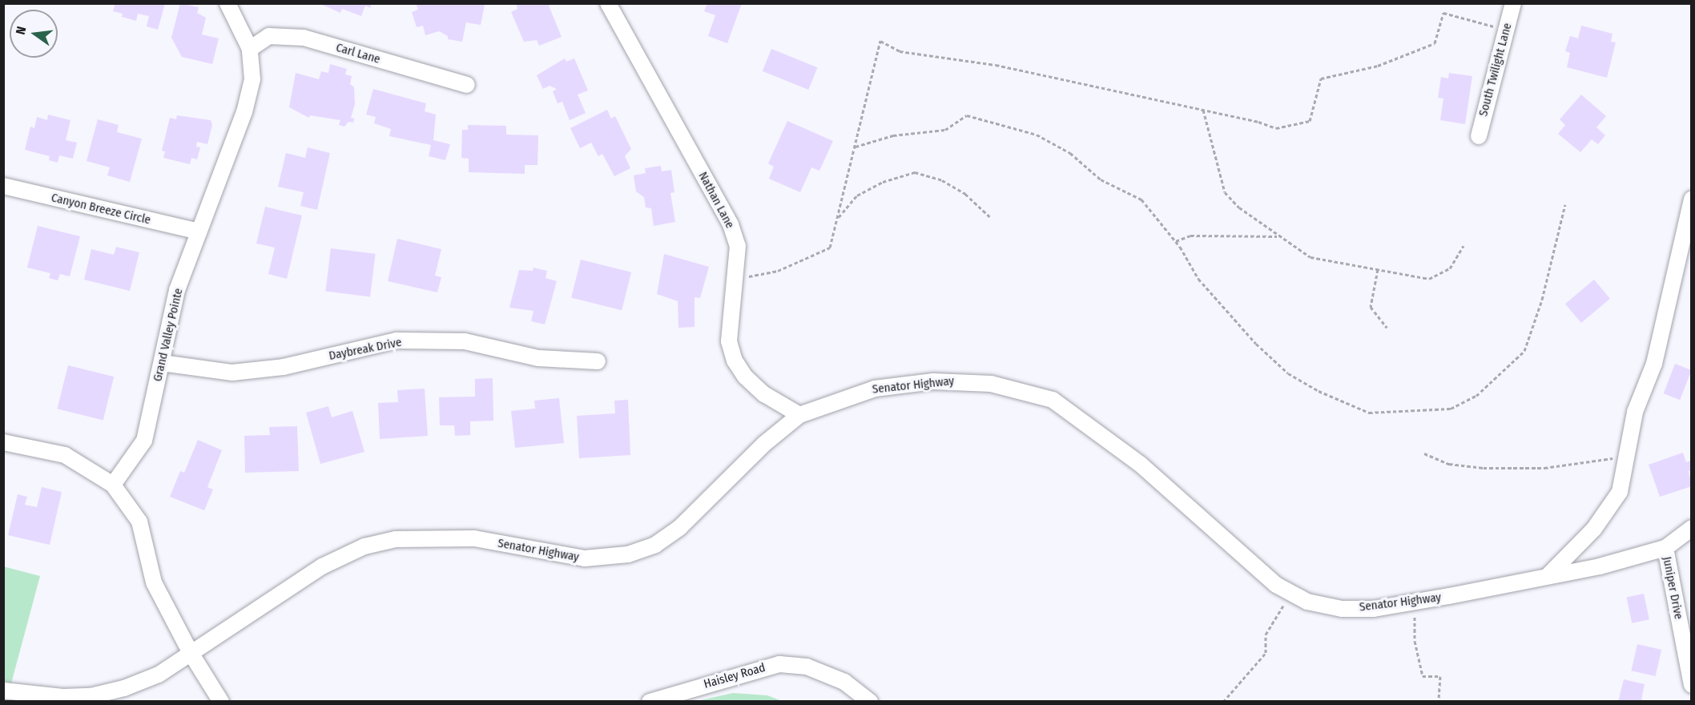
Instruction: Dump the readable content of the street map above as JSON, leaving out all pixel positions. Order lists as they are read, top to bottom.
{
  "streets": {
    "street": [
      "Carl Lane",
      "South Twilight Lane",
      "Nathan Lane",
      "Canyon Breeze Circle",
      "Grand Valley Pointe",
      "Daybreak Drive",
      "Senator Highway",
      "Juniper Drive",
      "Haisley Road"
    ]
  },
  "crossings": [
    ["Carl Lane", "Grand Valley Pointe"],
    ["Nathan Lane", "Senator Highway"],
    ["Canyon Breeze Circle", "Grand Valley Pointe"],
    ["Grand Valley Pointe", "Daybreak Drive"],
    ["Senator Highway", "Juniper Drive"]
  ],
  "north": "left"
}
